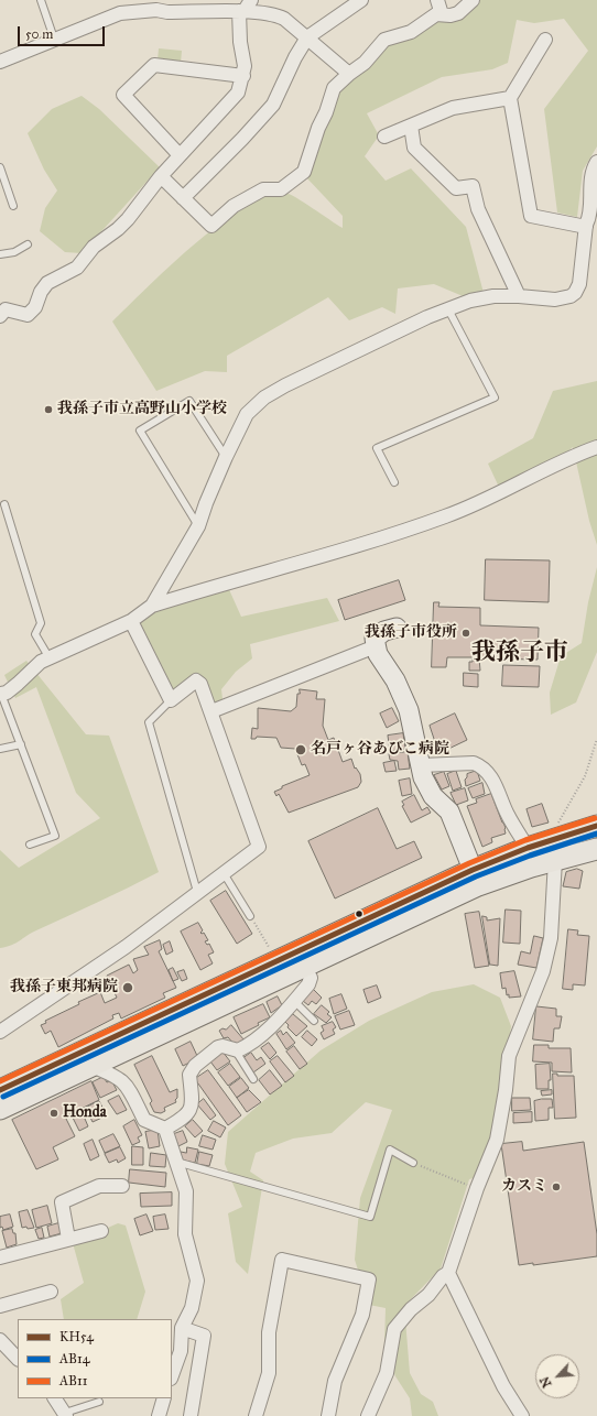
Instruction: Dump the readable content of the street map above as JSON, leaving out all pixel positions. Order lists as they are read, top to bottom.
{
  "districts": ["我孫子市"],
  "places": [
    "我孫子市立高野山小学校",
    "我孫子市役所",
    "名戸ヶ谷あびこ病院",
    "我孫子東邦病院",
    "Honda",
    "カスミ"
  ],
  "lines": ["transit line AB11", "transit line KH54", "transit line AB14"],
  "legend": ["KH54", "AB14", "AB11"],
  "scale_bar": "50 m",
  "north": "bottom left"
}
